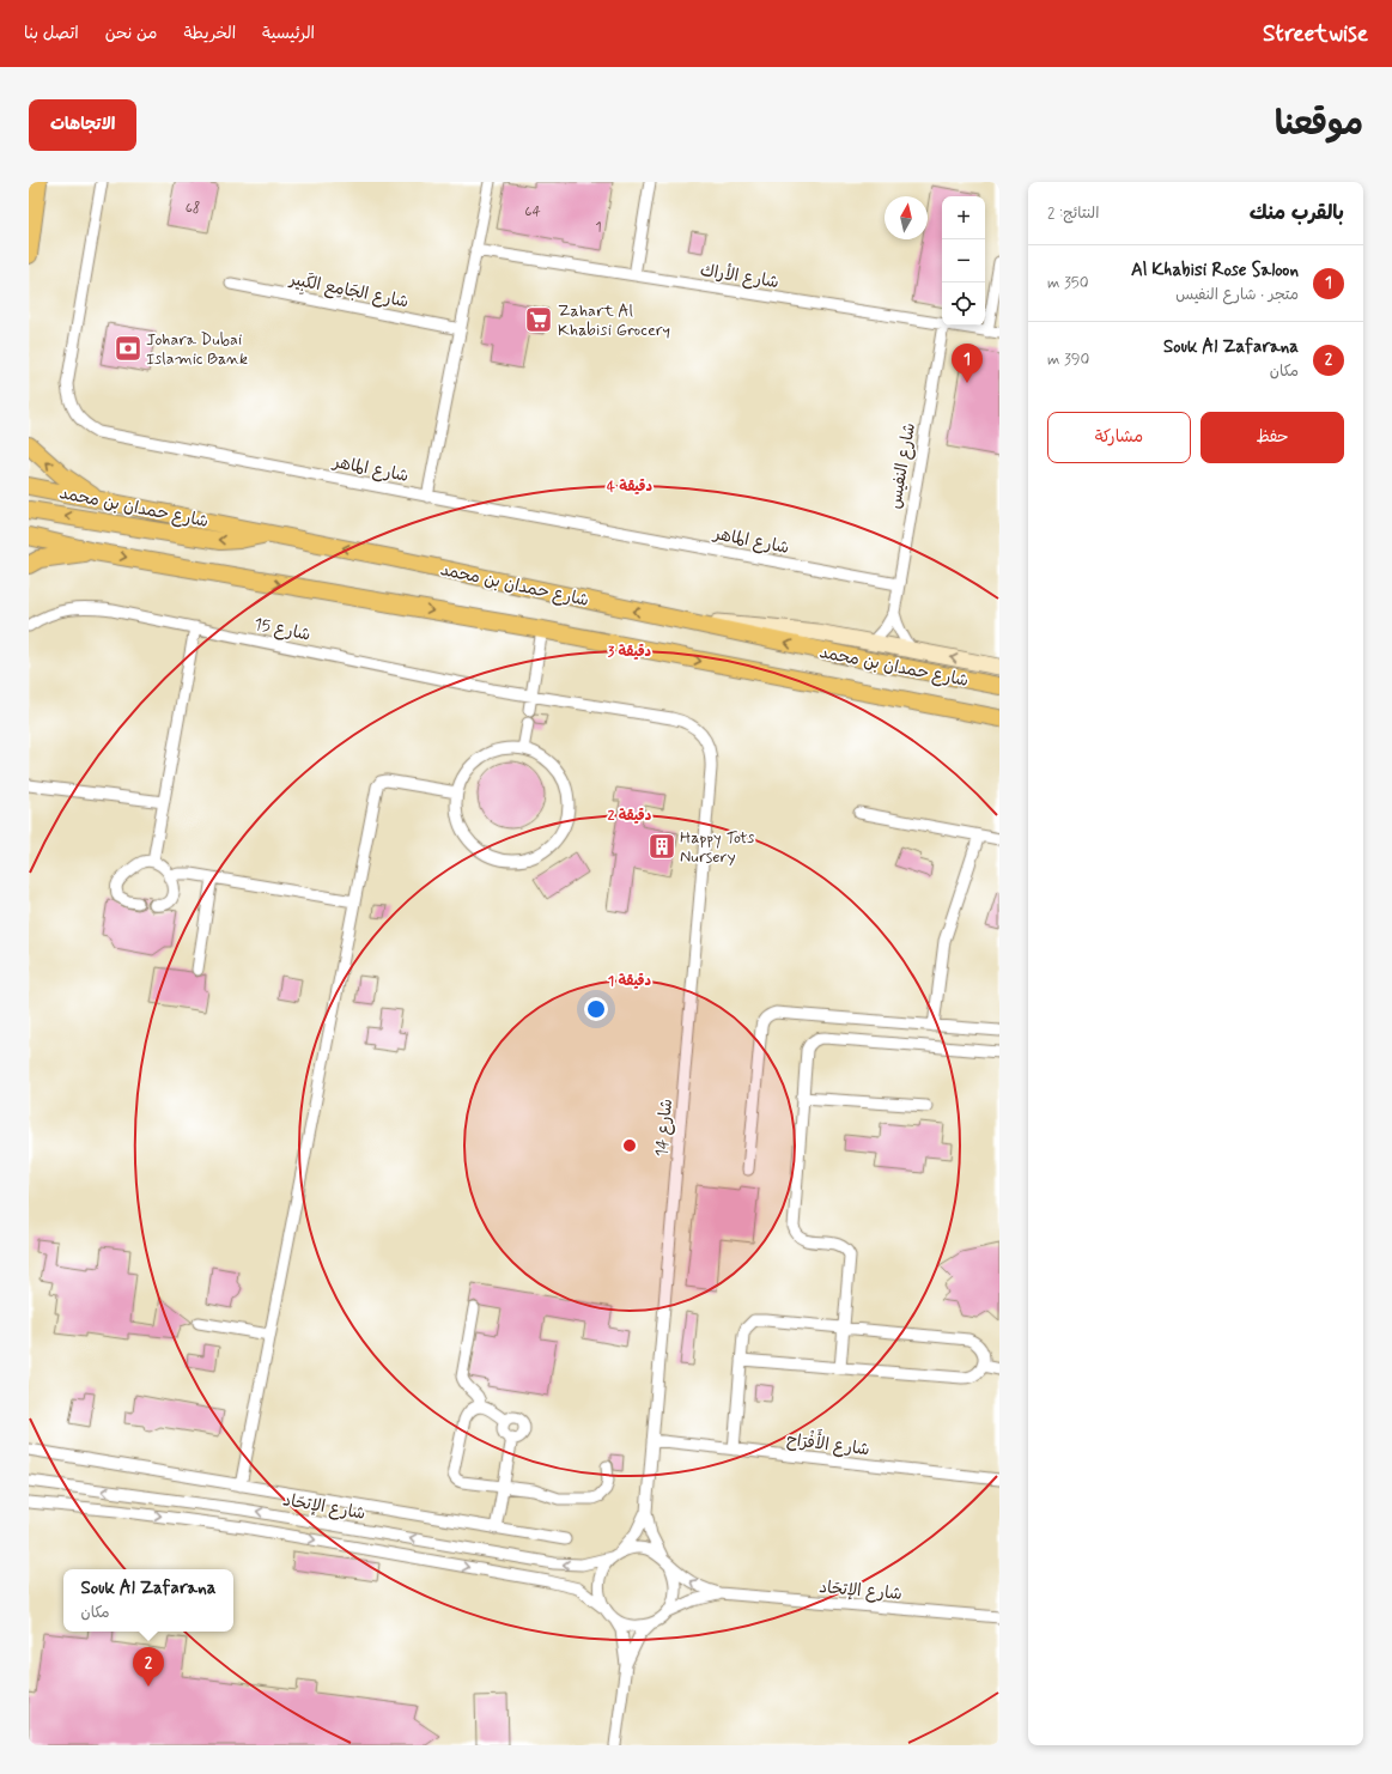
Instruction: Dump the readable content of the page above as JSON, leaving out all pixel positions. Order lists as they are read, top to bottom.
{
  "streets": {
    "main road": ["شارع حمدان بن محمد"],
    "street": [
      "شارع الأراك",
      "شارع الجَامِع الكَبِير",
      "شارع النفيس",
      "شارع الماهر",
      "شارع 15",
      "شارع 14",
      "شارع الأَفْرَاح",
      "شارع الإتحَاد"
    ]
  },
  "crossings": [
    ["شارع النفيس", "شارع الماهر"],
    ["شارع 15", "شارع 14"],
    ["شارع 14", "شارع الأَفْرَاح"],
    ["شارع 14", "شارع الإتحَاد"]
  ],
  "places": {
    "supermarket": ["Zahart Al Khabisi Grocery"],
    "bank": ["Johara Dubai Islamic Bank"],
    "building": ["Happy Tots Nursery"]
  },
  "house_numbers": ["68", "64", "1"],
  "north": "top",
  "page": {
    "header": "Streetwise",
    "nav": [
      "الرئيسية",
      "الخريطة",
      "من نحن",
      "اتصل بنا"
    ],
    "title": "موقعنا",
    "buttons": [
      "الاتجاهات",
      ["حفظ", "مشاركة"]
    ],
    "heading": ["بالقرب منك", "النتائج: 2"],
    "map_buttons": ["+", "−"],
    "list": [
      {
        "mark": "1",
        "name": "Al Khabisi Rose Saloon",
        "note": "متجر · شارع النفيس",
        "value": "350 m"
      },
      {
        "mark": "2",
        "name": "Souk Al Zafarana",
        "note": "مكان",
        "value": "390 m"
      }
    ],
    "pins": ["1", "2"],
    "popup": ["Souk Al Zafarana", "مكان"]
  },
  "rings": [
    "4 دقيقة",
    "3 دقيقة",
    "2 دقيقة",
    "1 دقيقة"
  ]
}
